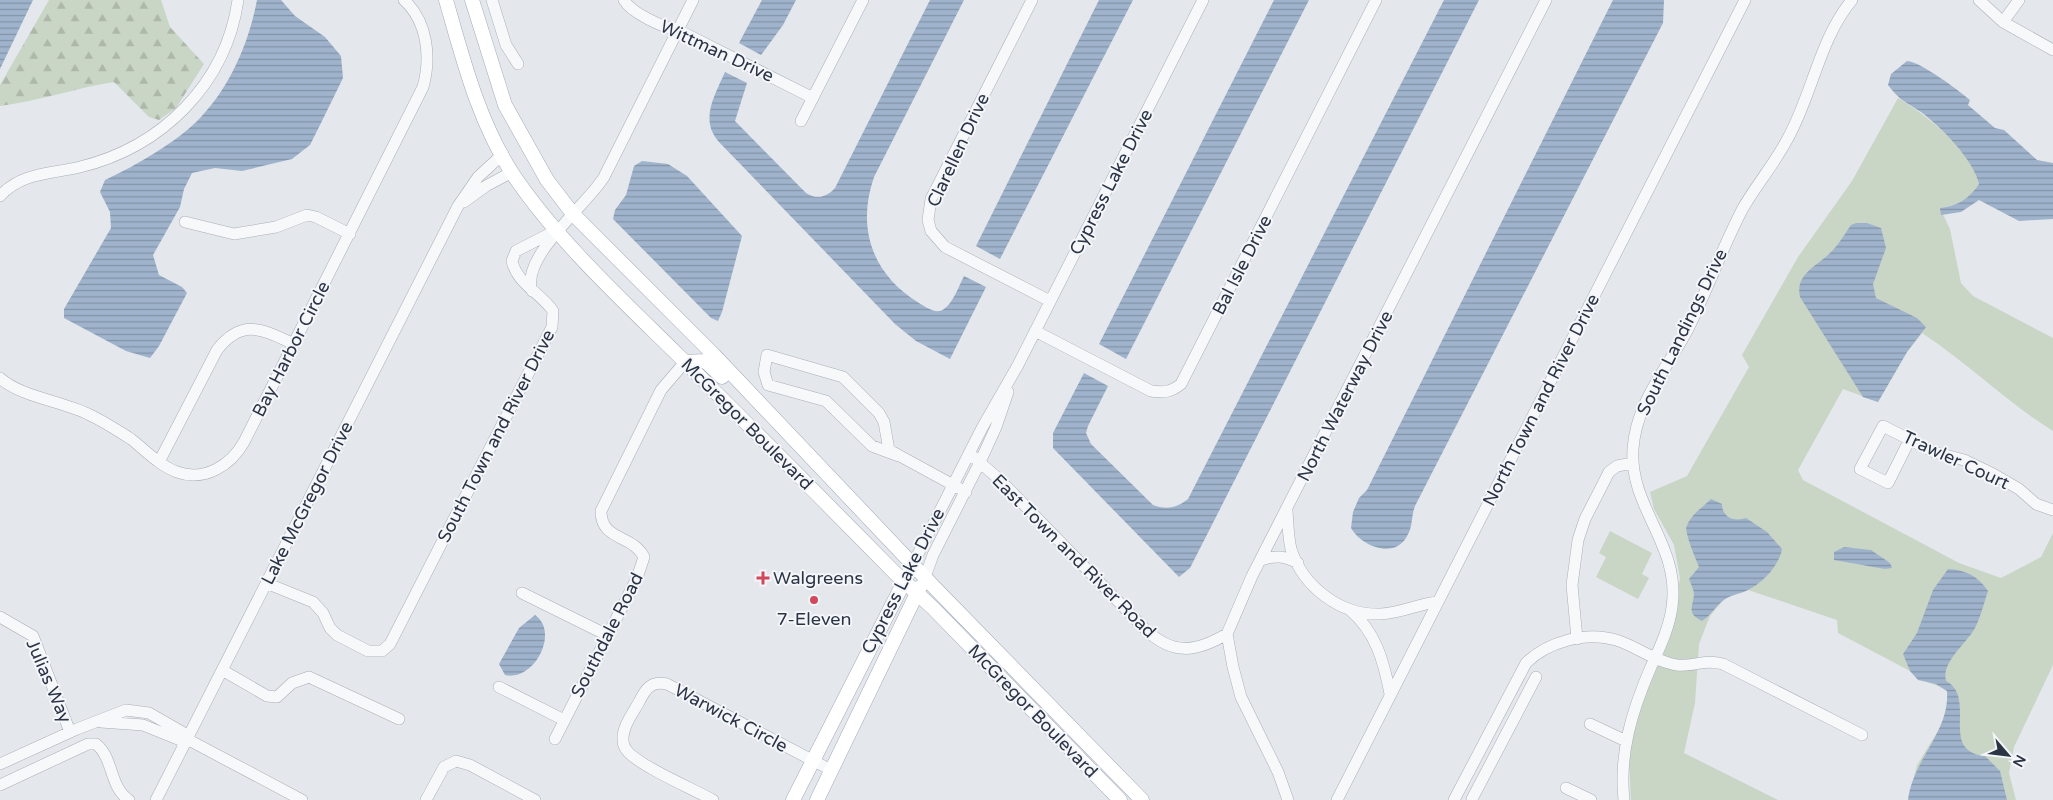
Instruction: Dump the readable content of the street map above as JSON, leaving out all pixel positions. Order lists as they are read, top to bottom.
{
  "streets": {
    "main road": ["Cypress Lake Drive", "McGregor Boulevard"],
    "street": [
      "Wittman Drive",
      "Clarellen Drive",
      "Bal Isle Drive",
      "South Landings Drive",
      "Bay Harbor Circle",
      "North Waterway Drive",
      "North Town and River Drive",
      "South Town and River Drive",
      "Trawler Court",
      "Lake McGregor Drive",
      "East Town and River Road",
      "Southdale Road",
      "Julias Way",
      "Warwick Circle"
    ]
  },
  "crossings": [
    ["Clarellen Drive", "Cypress Lake Drive"],
    ["Cypress Lake Drive", "Bal Isle Drive"],
    ["Cypress Lake Drive", "McGregor Boulevard"],
    ["Cypress Lake Drive", "East Town and River Road"],
    ["Cypress Lake Drive", "Warwick Circle"],
    ["North Waterway Drive", "East Town and River Road"],
    ["McGregor Boulevard", "Lake McGregor Drive"],
    ["McGregor Boulevard", "Southdale Road"],
    ["South Town and River Drive", "Lake McGregor Drive"],
    ["Lake McGregor Drive", "Julias Way"]
  ],
  "places": {
    "health": ["Walgreens"],
    "other": ["7-Eleven"]
  },
  "north": "bottom right"
}
